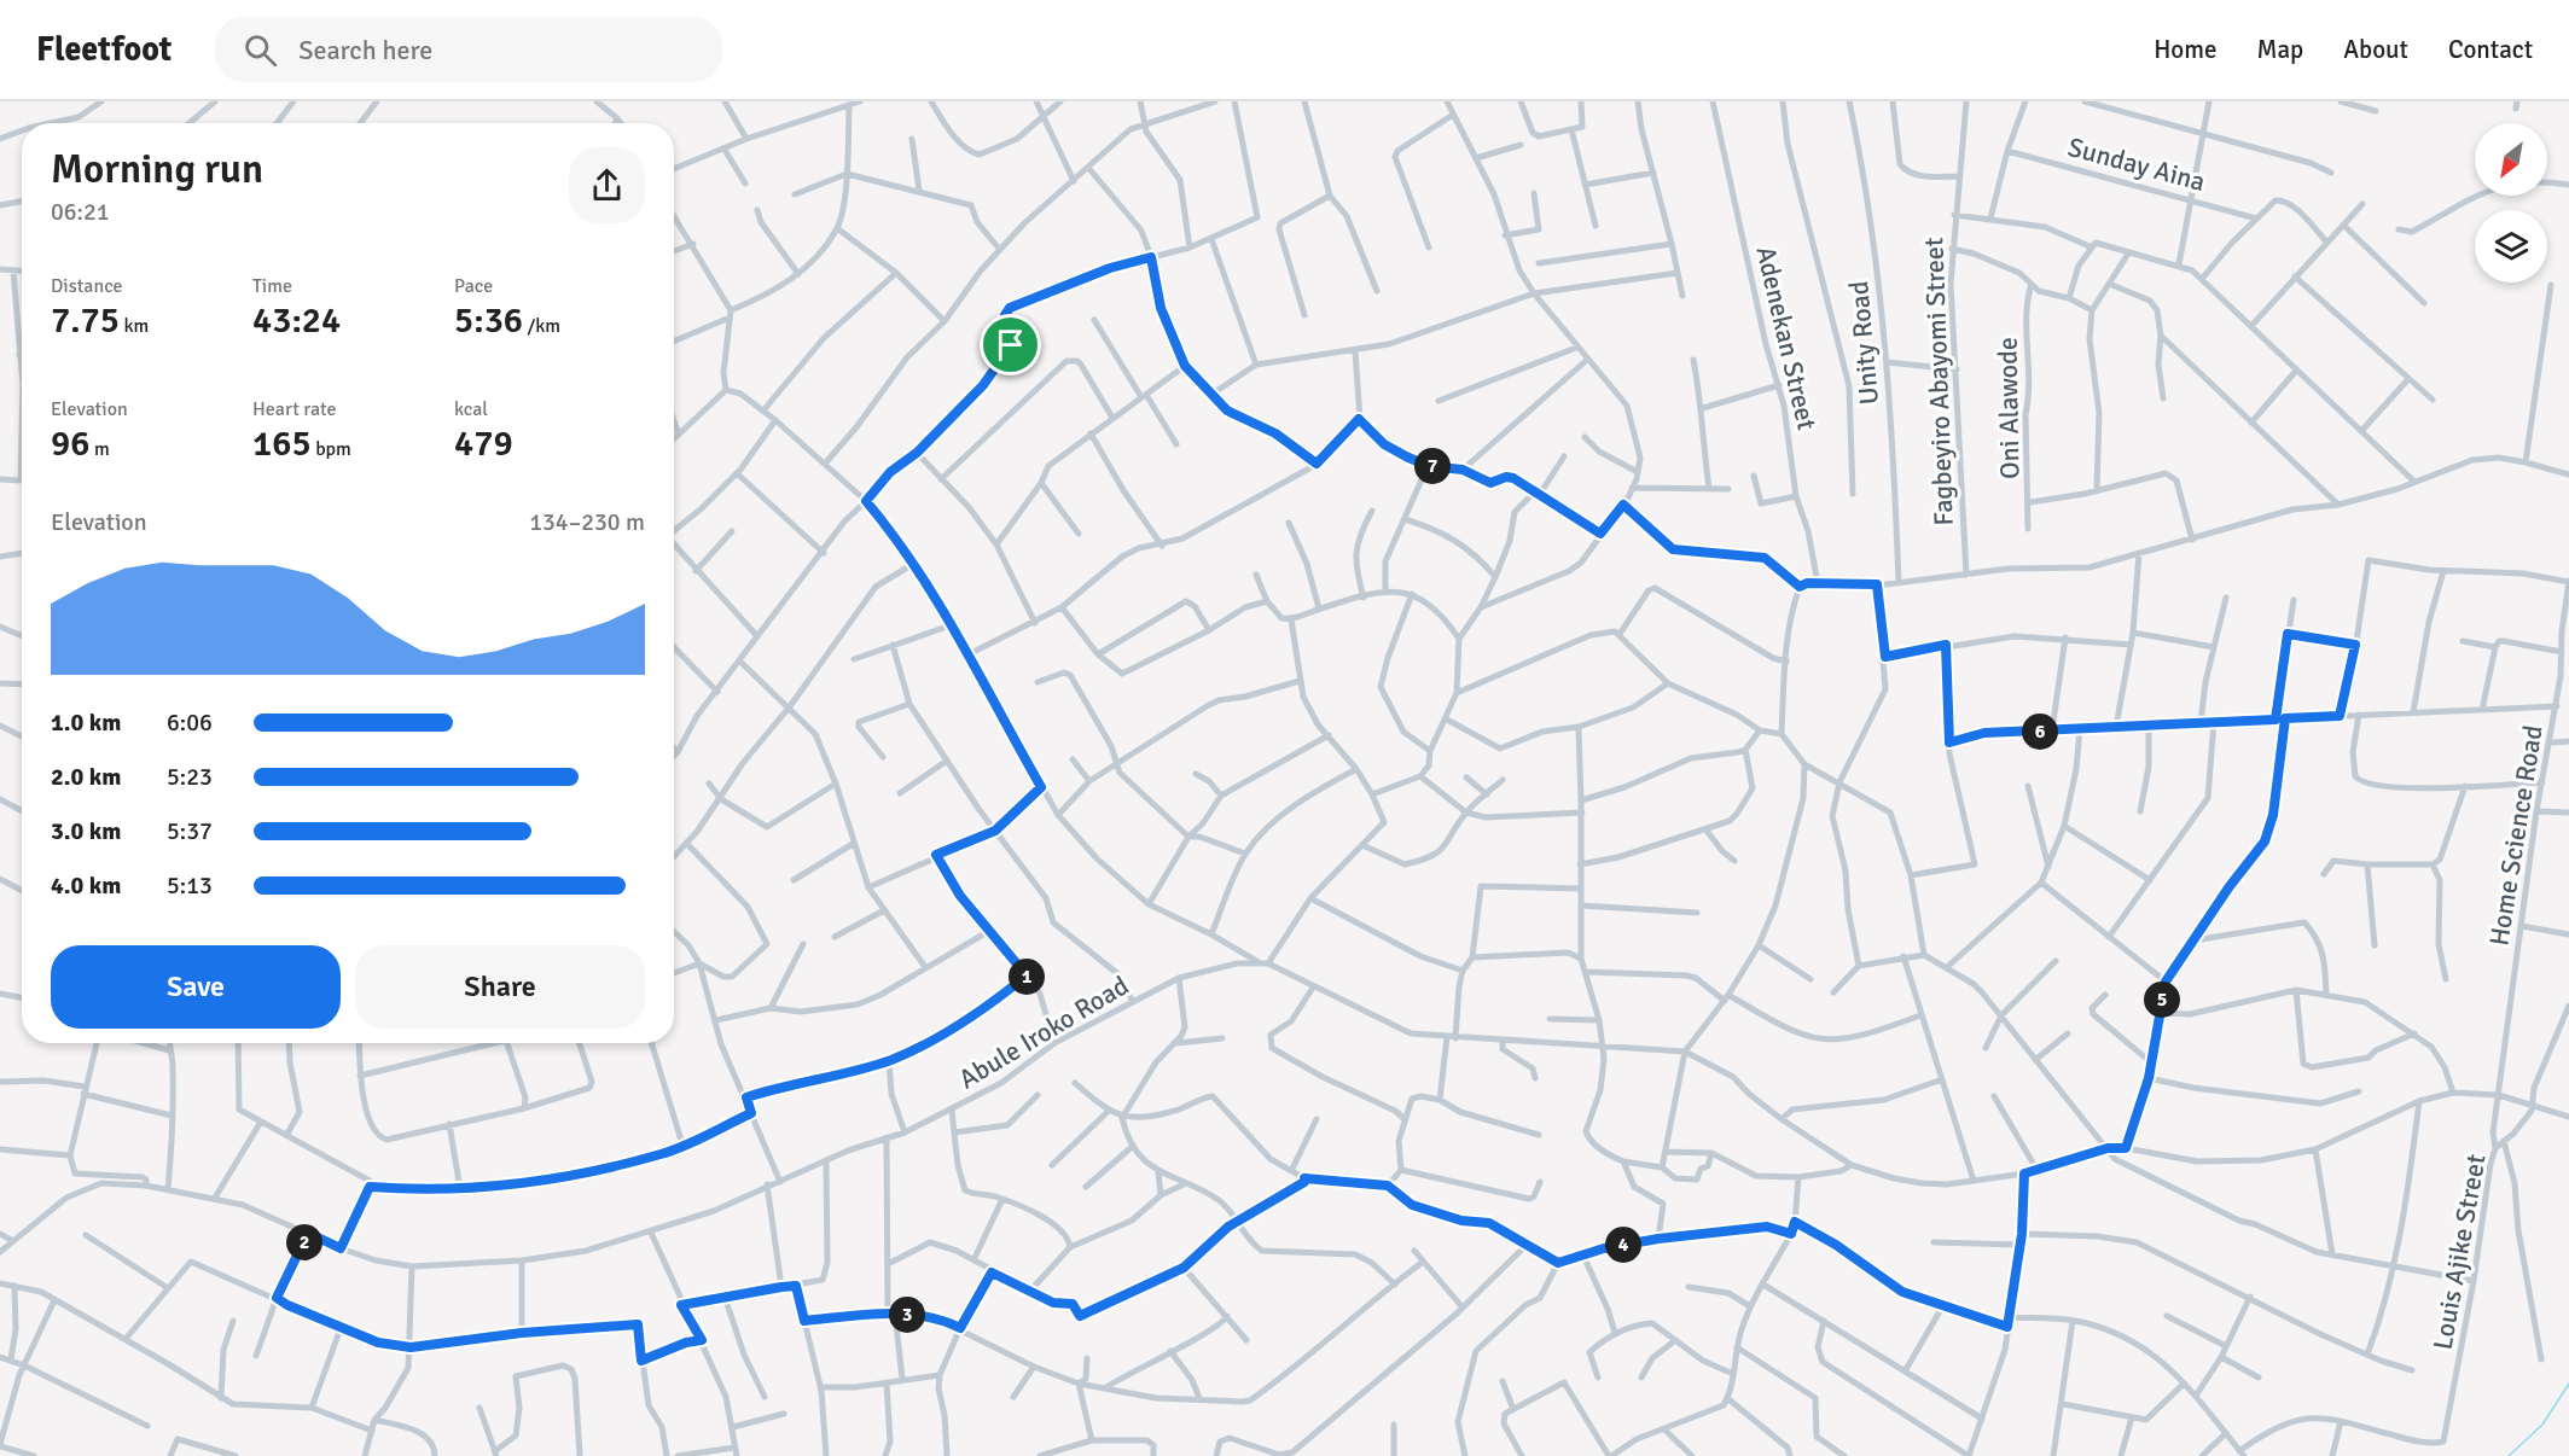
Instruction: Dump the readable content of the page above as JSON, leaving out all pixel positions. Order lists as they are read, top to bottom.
{
  "streets": {
    "street": [
      "Sunday Aina",
      "Adenekan Street",
      "Unity Road",
      "Fagbeyiro Abayomi Street",
      "Oni Alawode",
      "Home Science Road",
      "Abule Iroko Road",
      "Louis Ajike Street"
    ]
  },
  "crossings": [
    ["Home Science Road", "Louis Ajike Street"]
  ],
  "north": "bottom left",
  "page": {
    "header": "Fleetfoot",
    "search": "Search here",
    "nav": [
      "Home",
      "Map",
      "About",
      "Contact"
    ],
    "heading": ["Morning run", "06:21"],
    "stats": [
      ["Distance", "7.75 km"],
      ["Time", "43:24"],
      ["Pace", "5:36 /km"],
      ["Elevation", "96 m"],
      ["Heart rate", "165 bpm"],
      ["kcal", "479"]
    ],
    "pins": [
      "7",
      "6",
      "1",
      "5",
      "2",
      "4",
      "3"
    ],
    "chart": ["Elevation", "134–230 m"],
    "list": [
      {
        "name": "1.0 km",
        "note": "6:06"
      },
      {
        "name": "2.0 km",
        "note": "5:23"
      },
      {
        "name": "3.0 km",
        "note": "5:37"
      },
      {
        "name": "4.0 km",
        "note": "5:13"
      }
    ],
    "buttons": ["Save", "Share"]
  }
}
